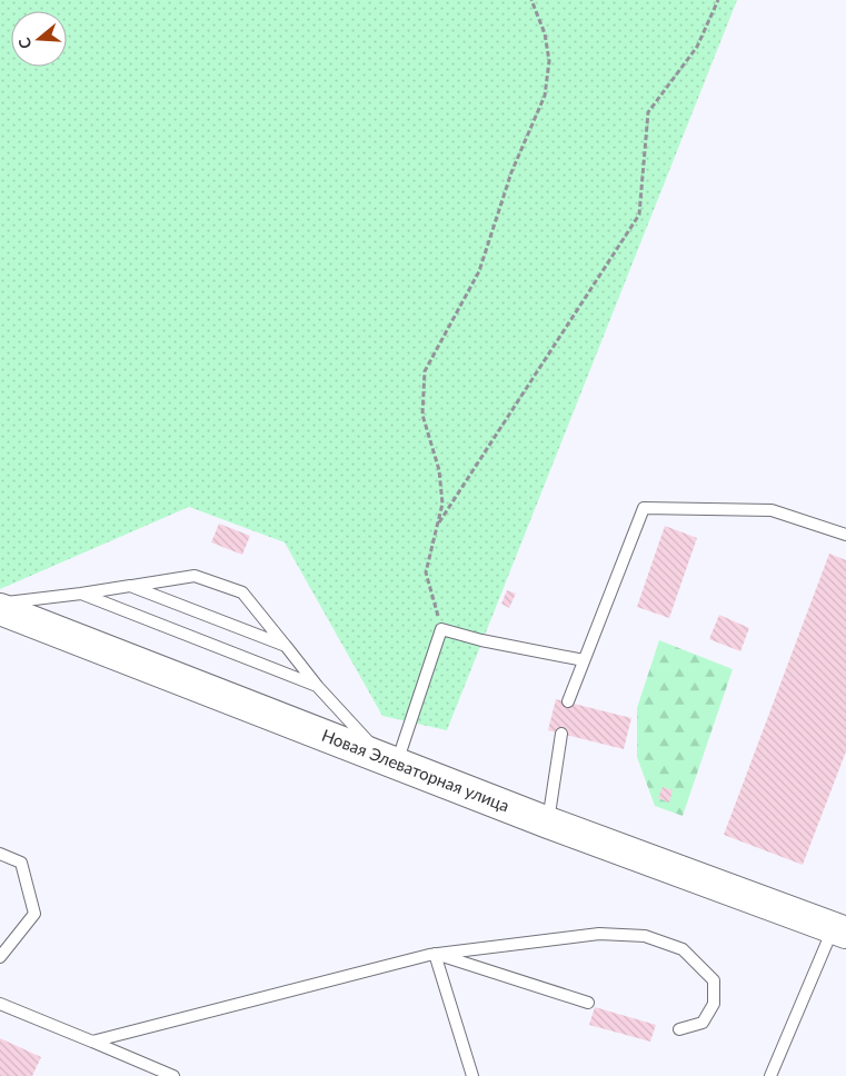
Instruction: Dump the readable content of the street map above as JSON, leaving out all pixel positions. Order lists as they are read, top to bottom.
{
  "streets": {
    "main road": ["Новая Элеваторная улица"]
  },
  "north": "left"
}
